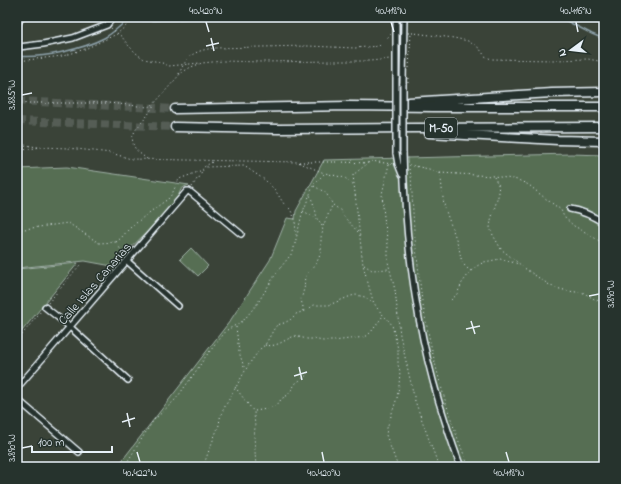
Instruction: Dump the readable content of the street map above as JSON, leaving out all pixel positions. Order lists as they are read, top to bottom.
{
  "streets": {
    "highway": ["M-50"],
    "street": ["Calle Islas Canarias"]
  },
  "scale_bar": "100 m",
  "north": "left",
  "coordinates": [
    "40.420°N",
    "40.418°N",
    "40.416°N",
    "3.885°W",
    "3.890°W",
    "40.422°N"
  ]
}
